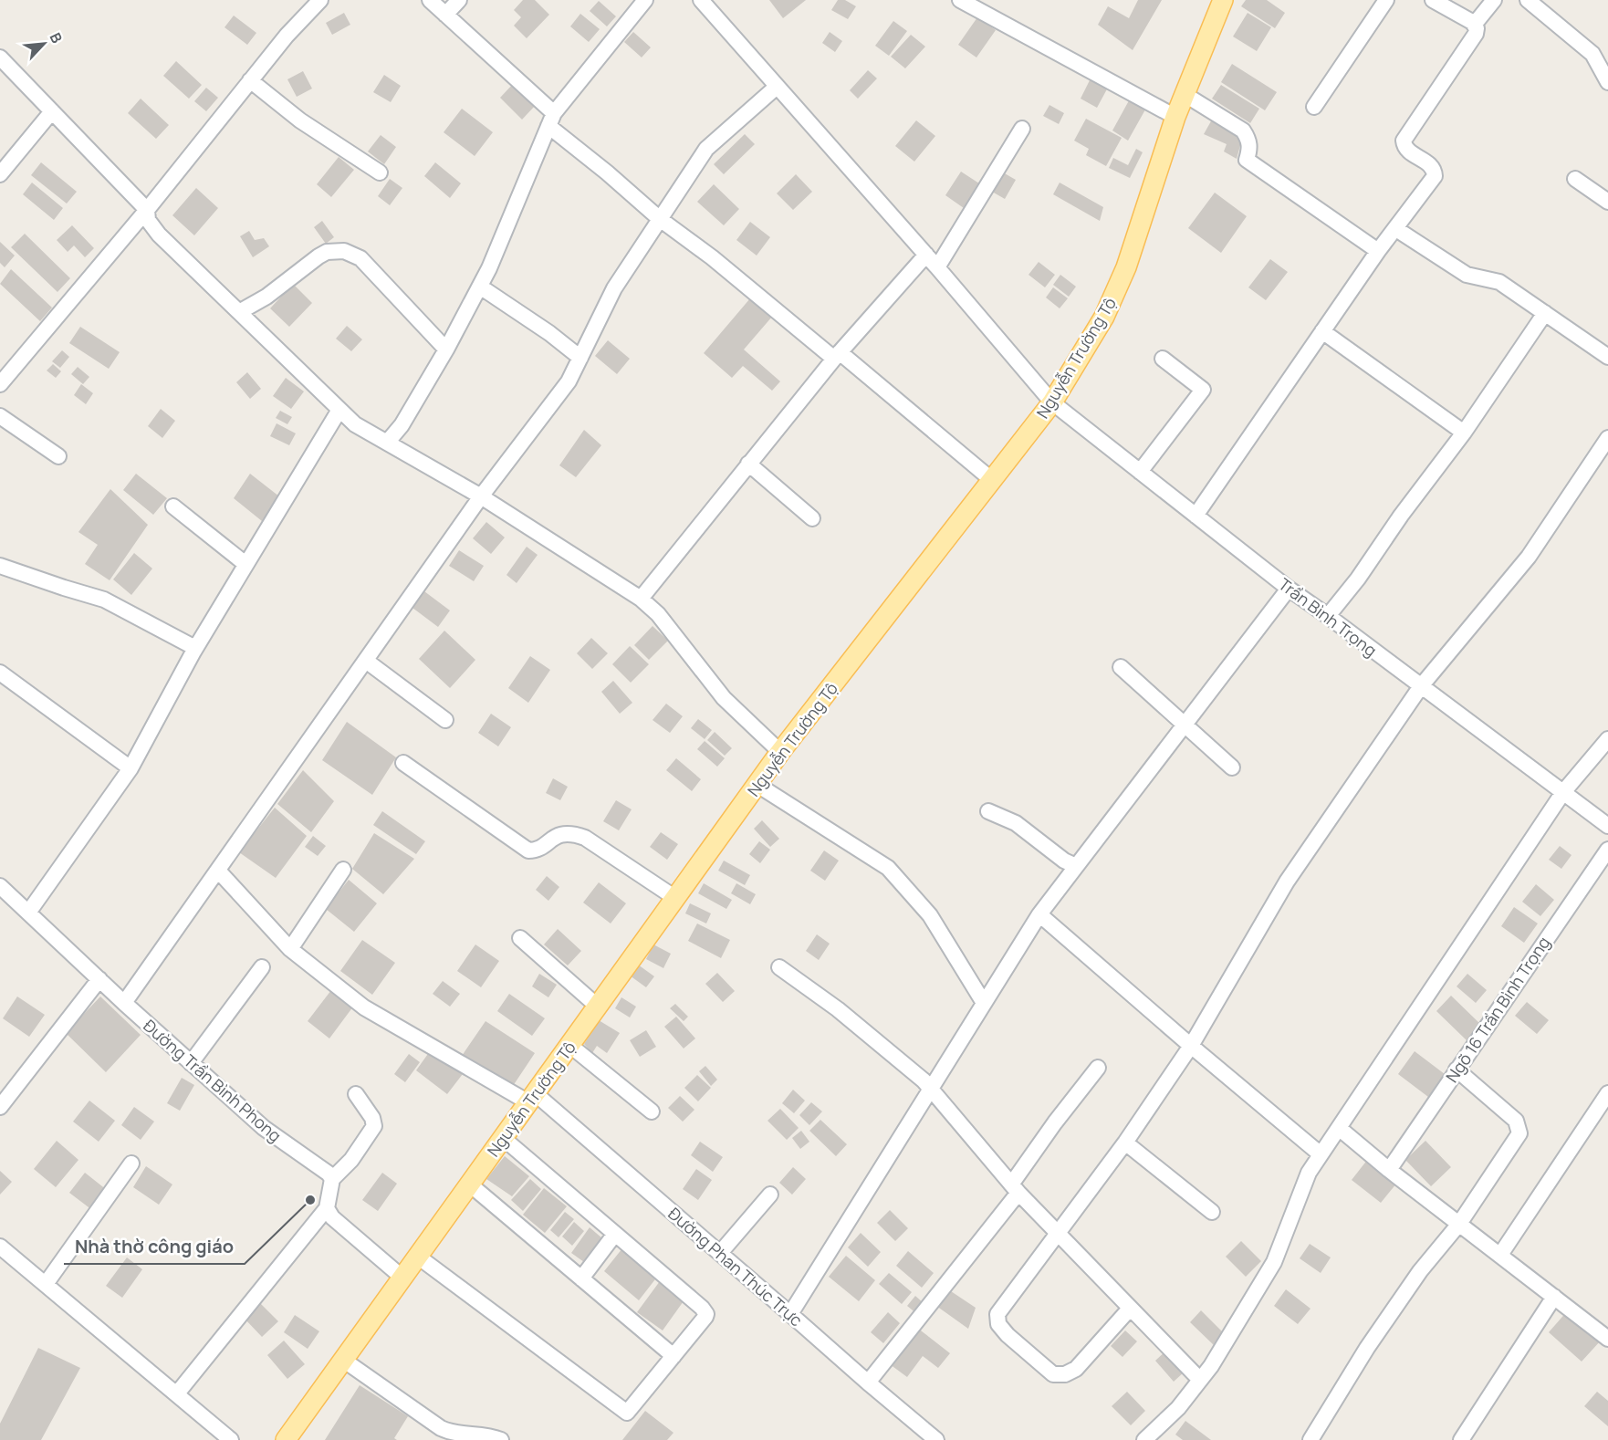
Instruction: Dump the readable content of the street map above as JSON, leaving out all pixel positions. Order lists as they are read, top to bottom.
{
  "streets": {
    "main road": ["Nguyễn Trường Tộ"],
    "street": [
      "Trần Bình Trọng",
      "Ngõ 16 Trần Bình Trọng",
      "Đường Trần Bình Phong",
      "Đường Phan Thúc Trực"
    ]
  },
  "crossings": [
    ["Nguyễn Trường Tộ", "Trần Bình Trọng"],
    ["Nguyễn Trường Tộ", "Đường Phan Thúc Trực"]
  ],
  "places": ["Nhà thờ công giáo"],
  "north": "top right"
}
